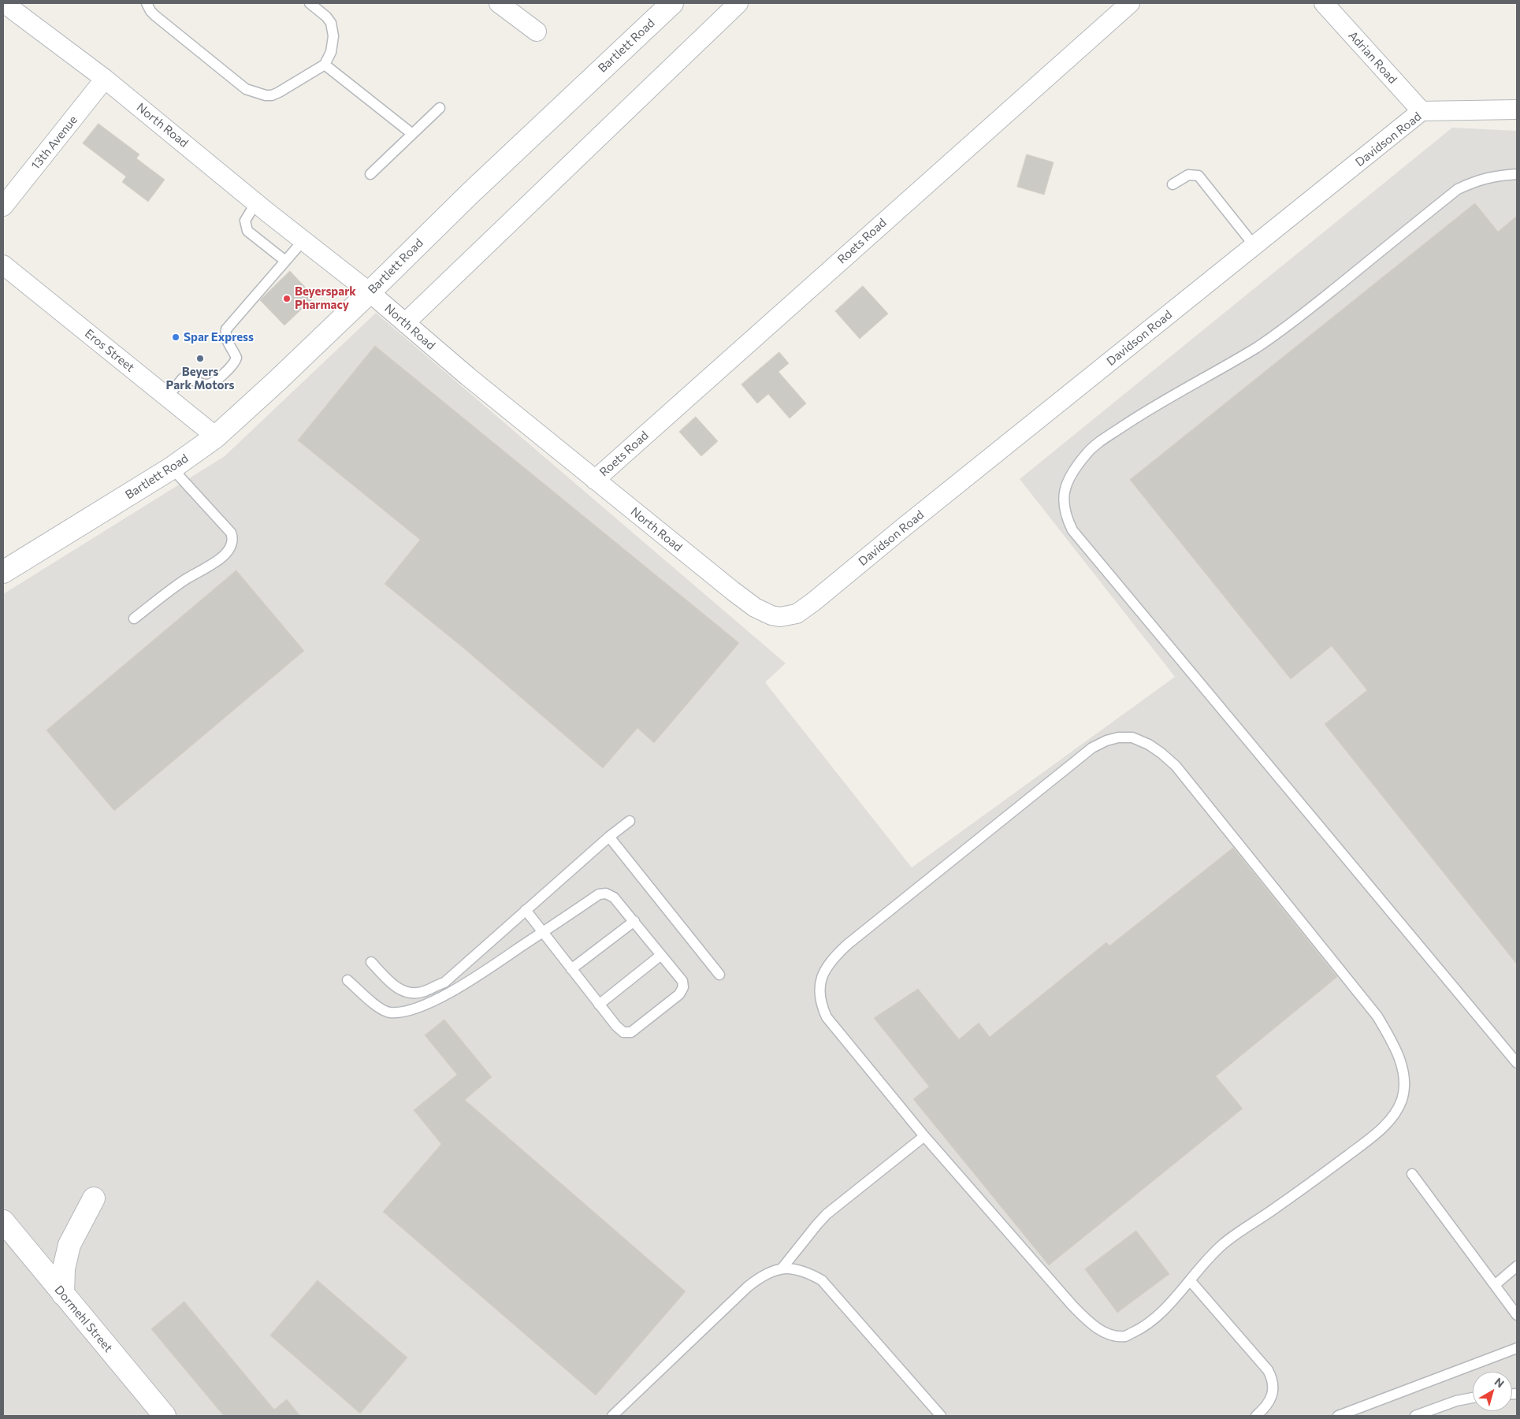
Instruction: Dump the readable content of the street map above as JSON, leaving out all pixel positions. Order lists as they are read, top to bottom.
{
  "streets": {
    "street": [
      "Bartlett Road",
      "Adrian Road",
      "North Road",
      "Davidson Road",
      "13th Avenue",
      "Roets Road",
      "Eros Street",
      "Dormehl Street"
    ]
  },
  "crossings": [
    ["Bartlett Road", "North Road"],
    ["Bartlett Road", "Eros Street"],
    ["Adrian Road", "Davidson Road"],
    ["North Road", "Davidson Road"],
    ["North Road", "13th Avenue"],
    ["North Road", "Roets Road"]
  ],
  "places": ["Beyerspark Pharmacy", "Spar Express", "Beyers Park Motors"],
  "north": "top right"
}
